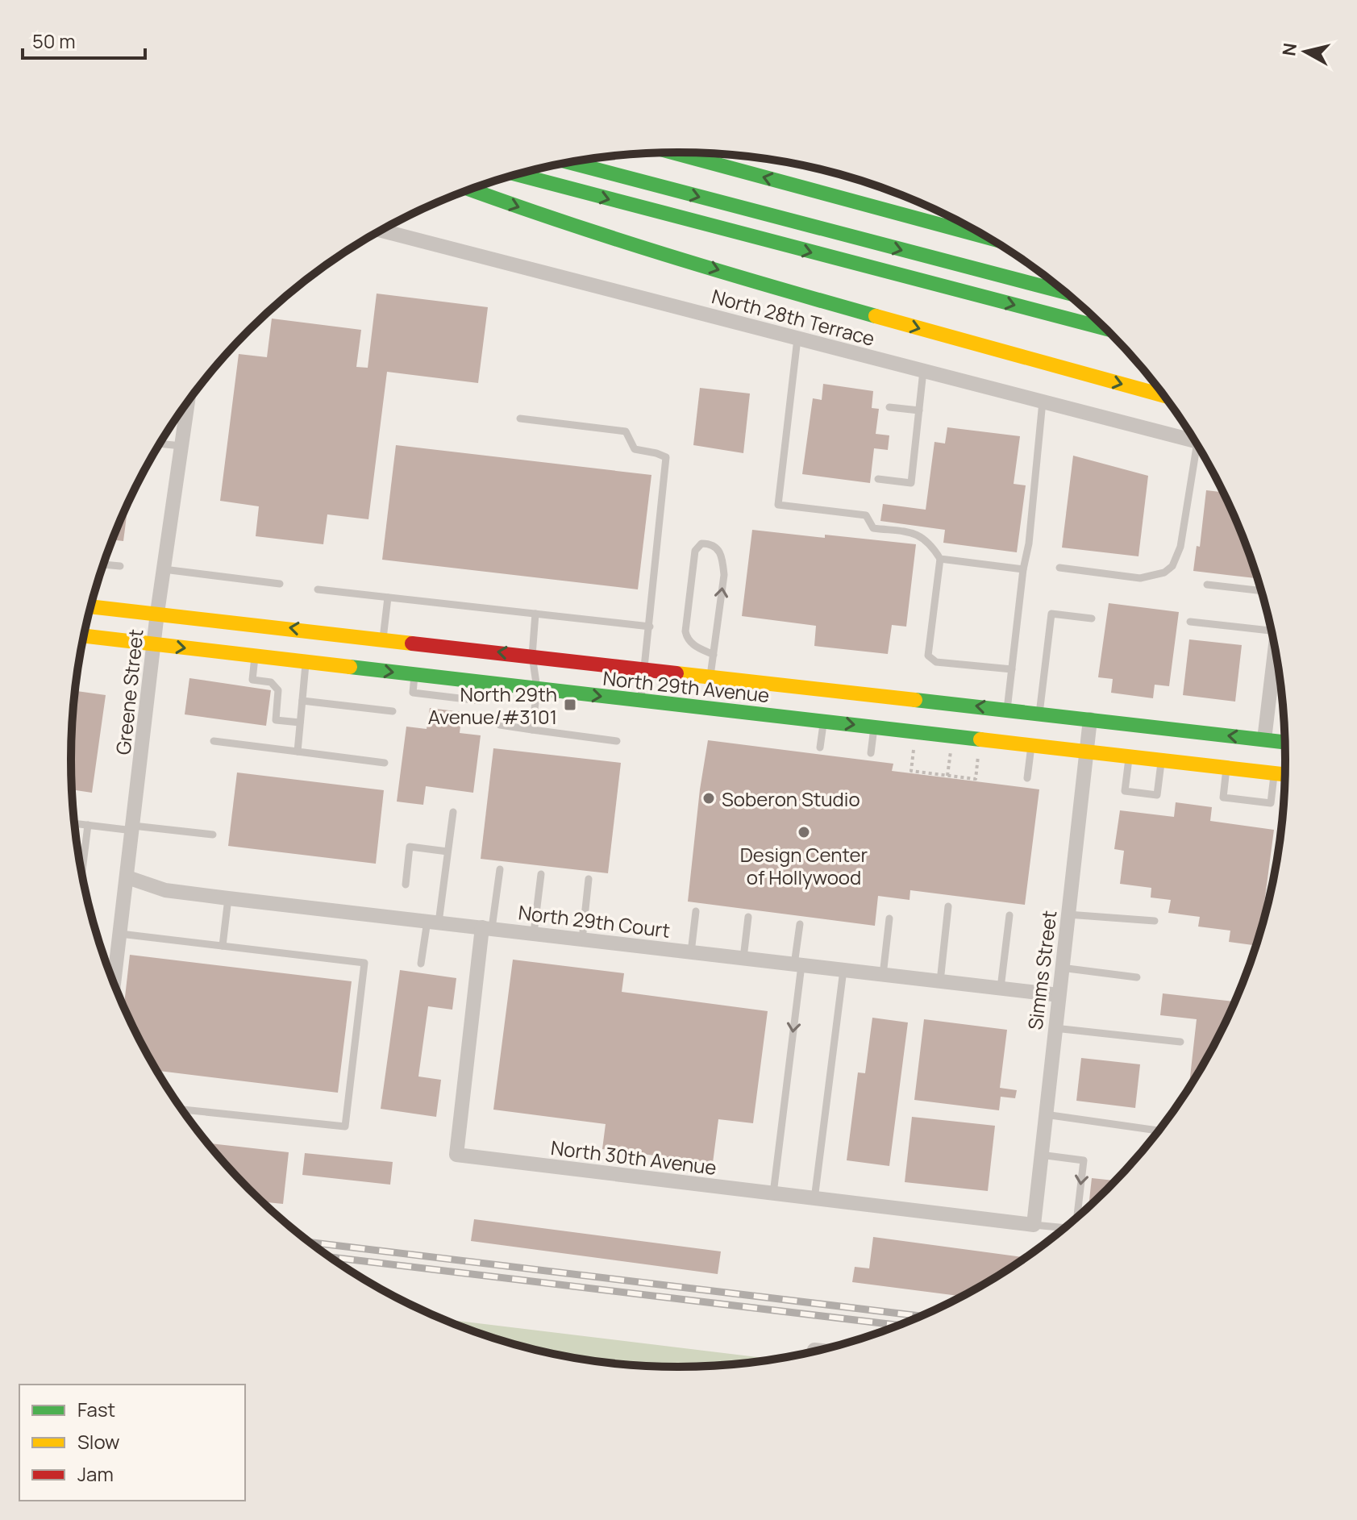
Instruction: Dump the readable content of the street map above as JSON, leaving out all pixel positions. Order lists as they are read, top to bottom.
{
  "streets": {
    "main road": ["North 29th Avenue"],
    "street": [
      "North 28th Terrace",
      "Greene Street",
      "North 29th Court",
      "Simms Street",
      "North 30th Avenue"
    ]
  },
  "crossings": [
    ["North 29th Avenue", "Greene Street"],
    ["North 29th Avenue", "Simms Street"],
    ["Greene Street", "North 29th Court"],
    ["North 29th Court", "Simms Street"],
    ["North 29th Court", "North 30th Avenue"],
    ["Simms Street", "North 30th Avenue"]
  ],
  "places": {
    "transit": ["North 29th Avenue/#3101"],
    "other": ["Soberon Studio", "Design Center of Hollywood"]
  },
  "legend": ["Fast", "Slow", "Jam"],
  "scale_bar": "50 m",
  "north": "left"
}
